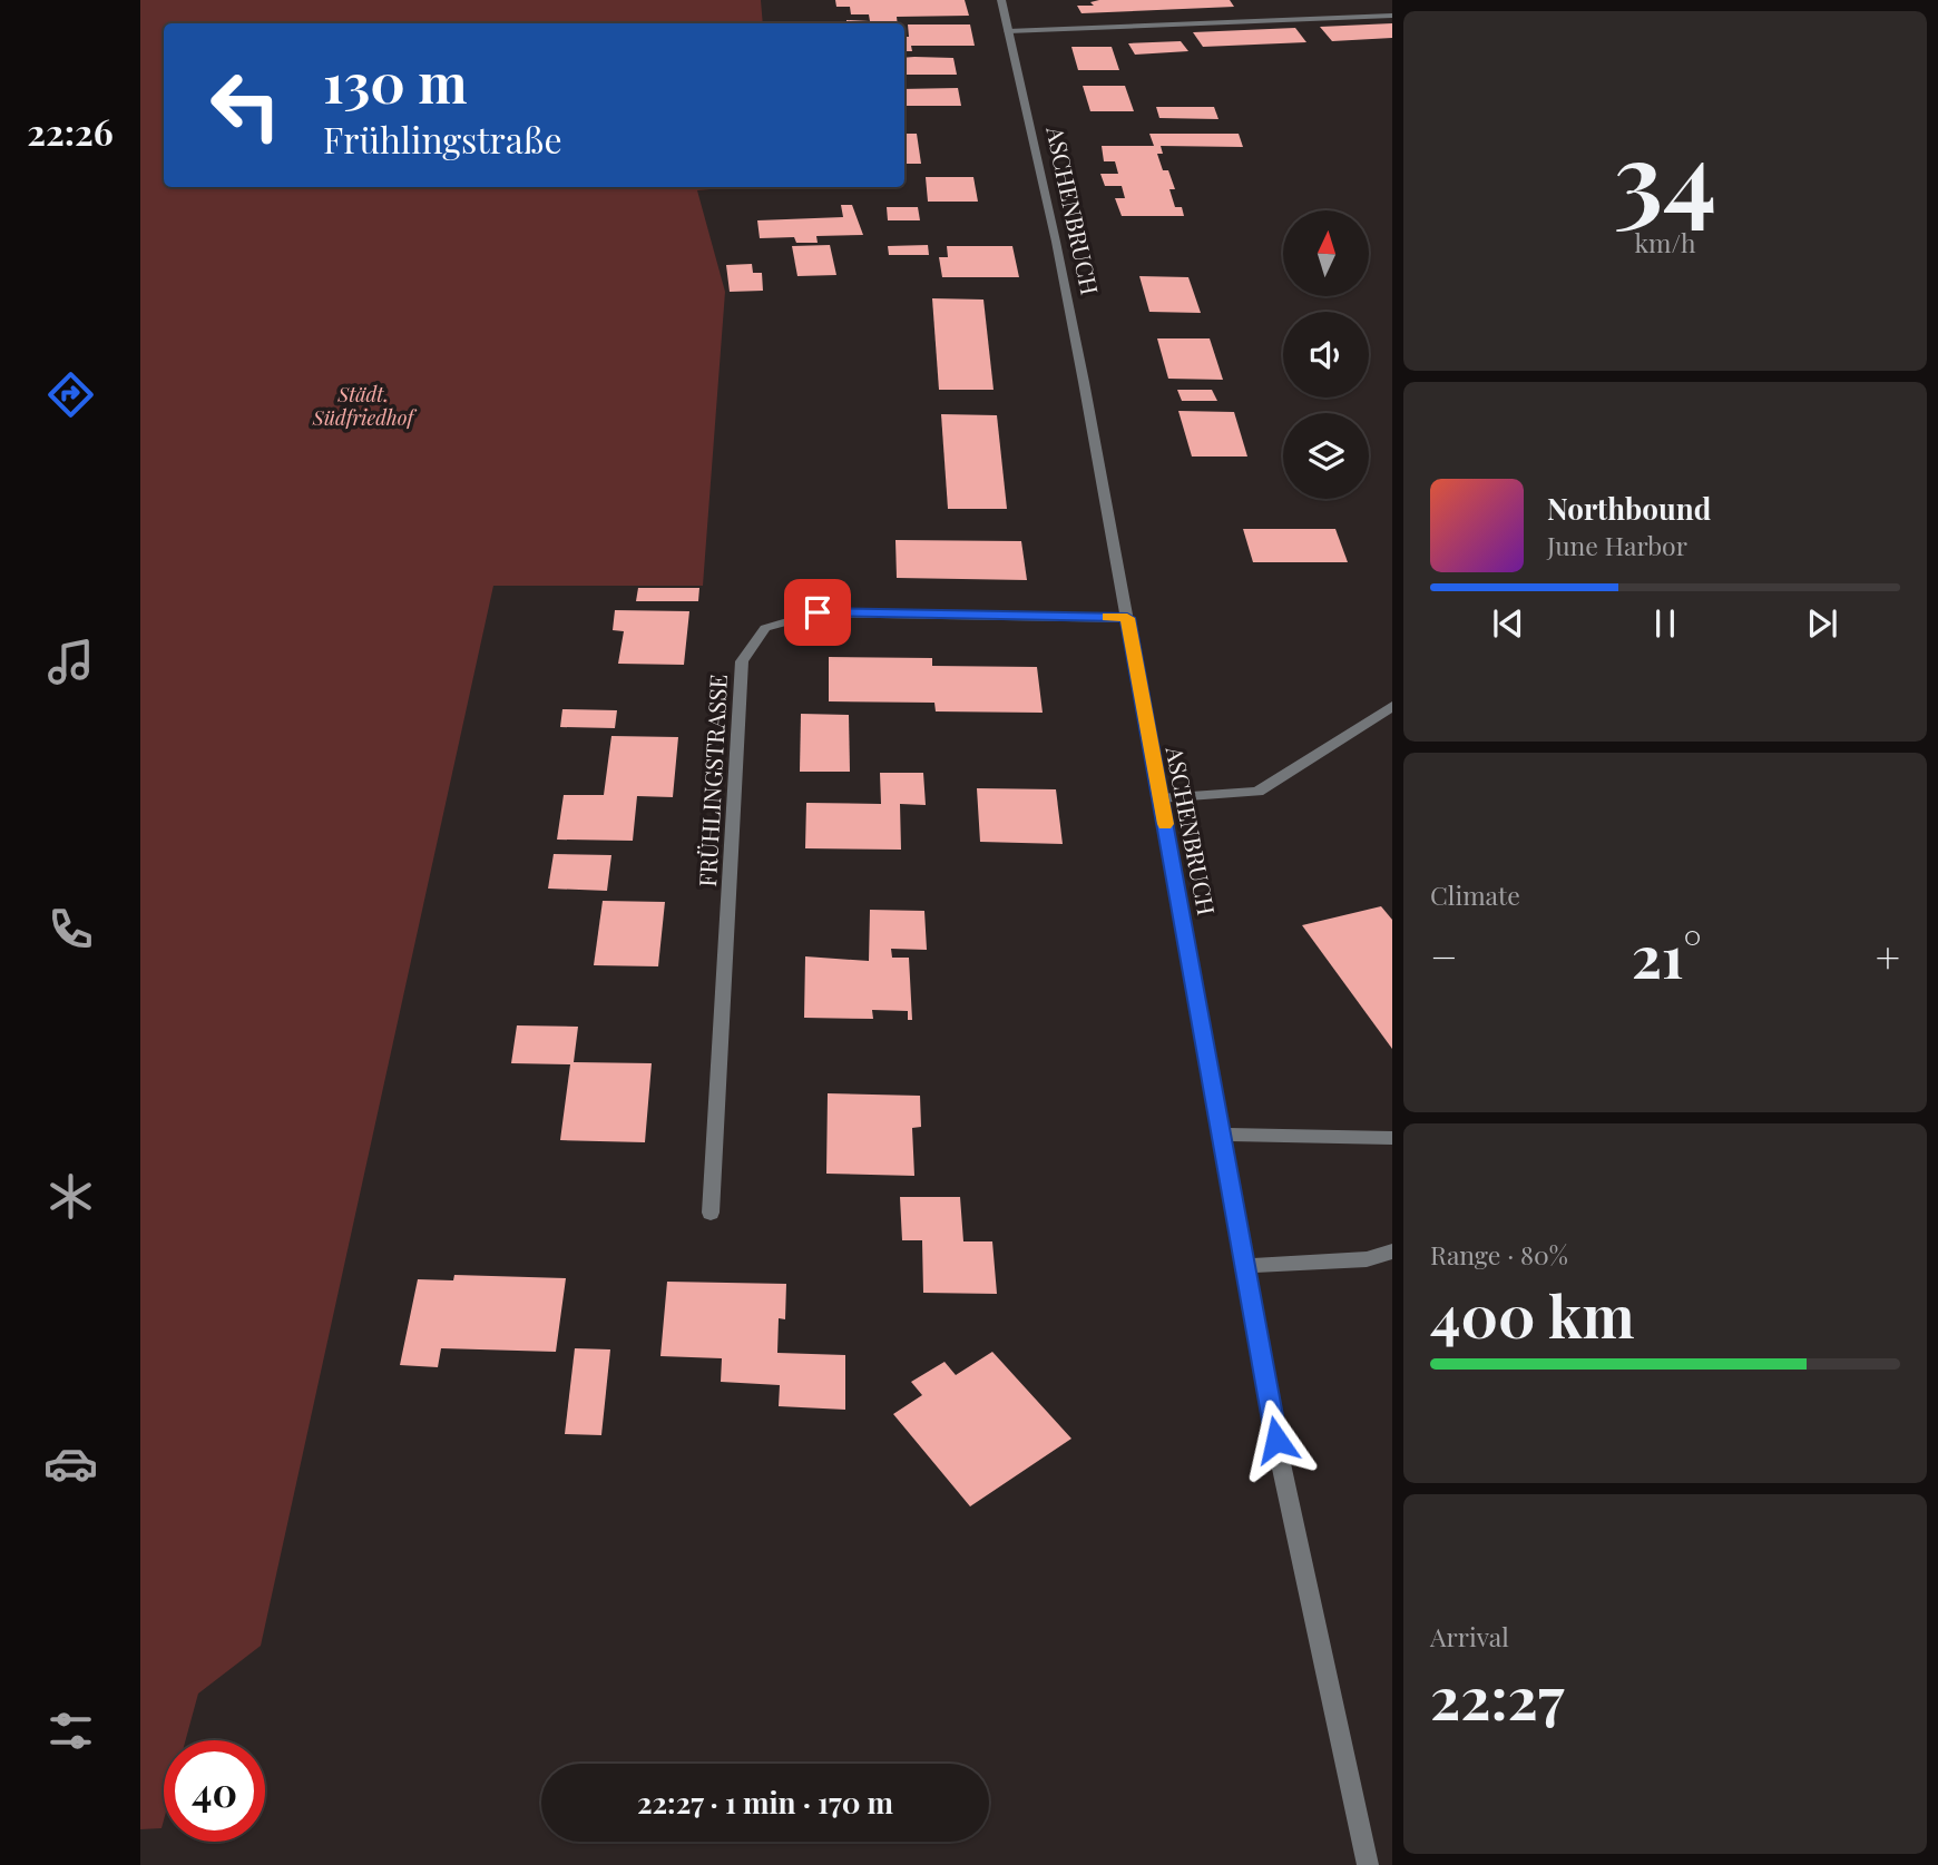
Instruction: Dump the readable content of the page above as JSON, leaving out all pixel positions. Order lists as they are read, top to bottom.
{
  "streets": {
    "street": ["ASCHENBRUCH", "FRÜHLINGSTRASSE"]
  },
  "crossings": [
    ["ASCHENBRUCH", "FRÜHLINGSTRASSE"]
  ],
  "parks": ["Städt. Südfriedhof"],
  "north": "top",
  "page": {
    "tabs": "22:26",
    "tile": [
      ["34", "km/h"],
      "Climate",
      ["Range · 80%", "400 km"],
      ["Arrival", "22:27"]
    ],
    "turn": ["130 m", "Frühlingstraße"],
    "song": ["Northbound", "June Harbor"],
    "heat": ["−", "21°", "+"],
    "limit": "40",
    "trip": "22:27 · 1 min · 170 m"
  }
}
